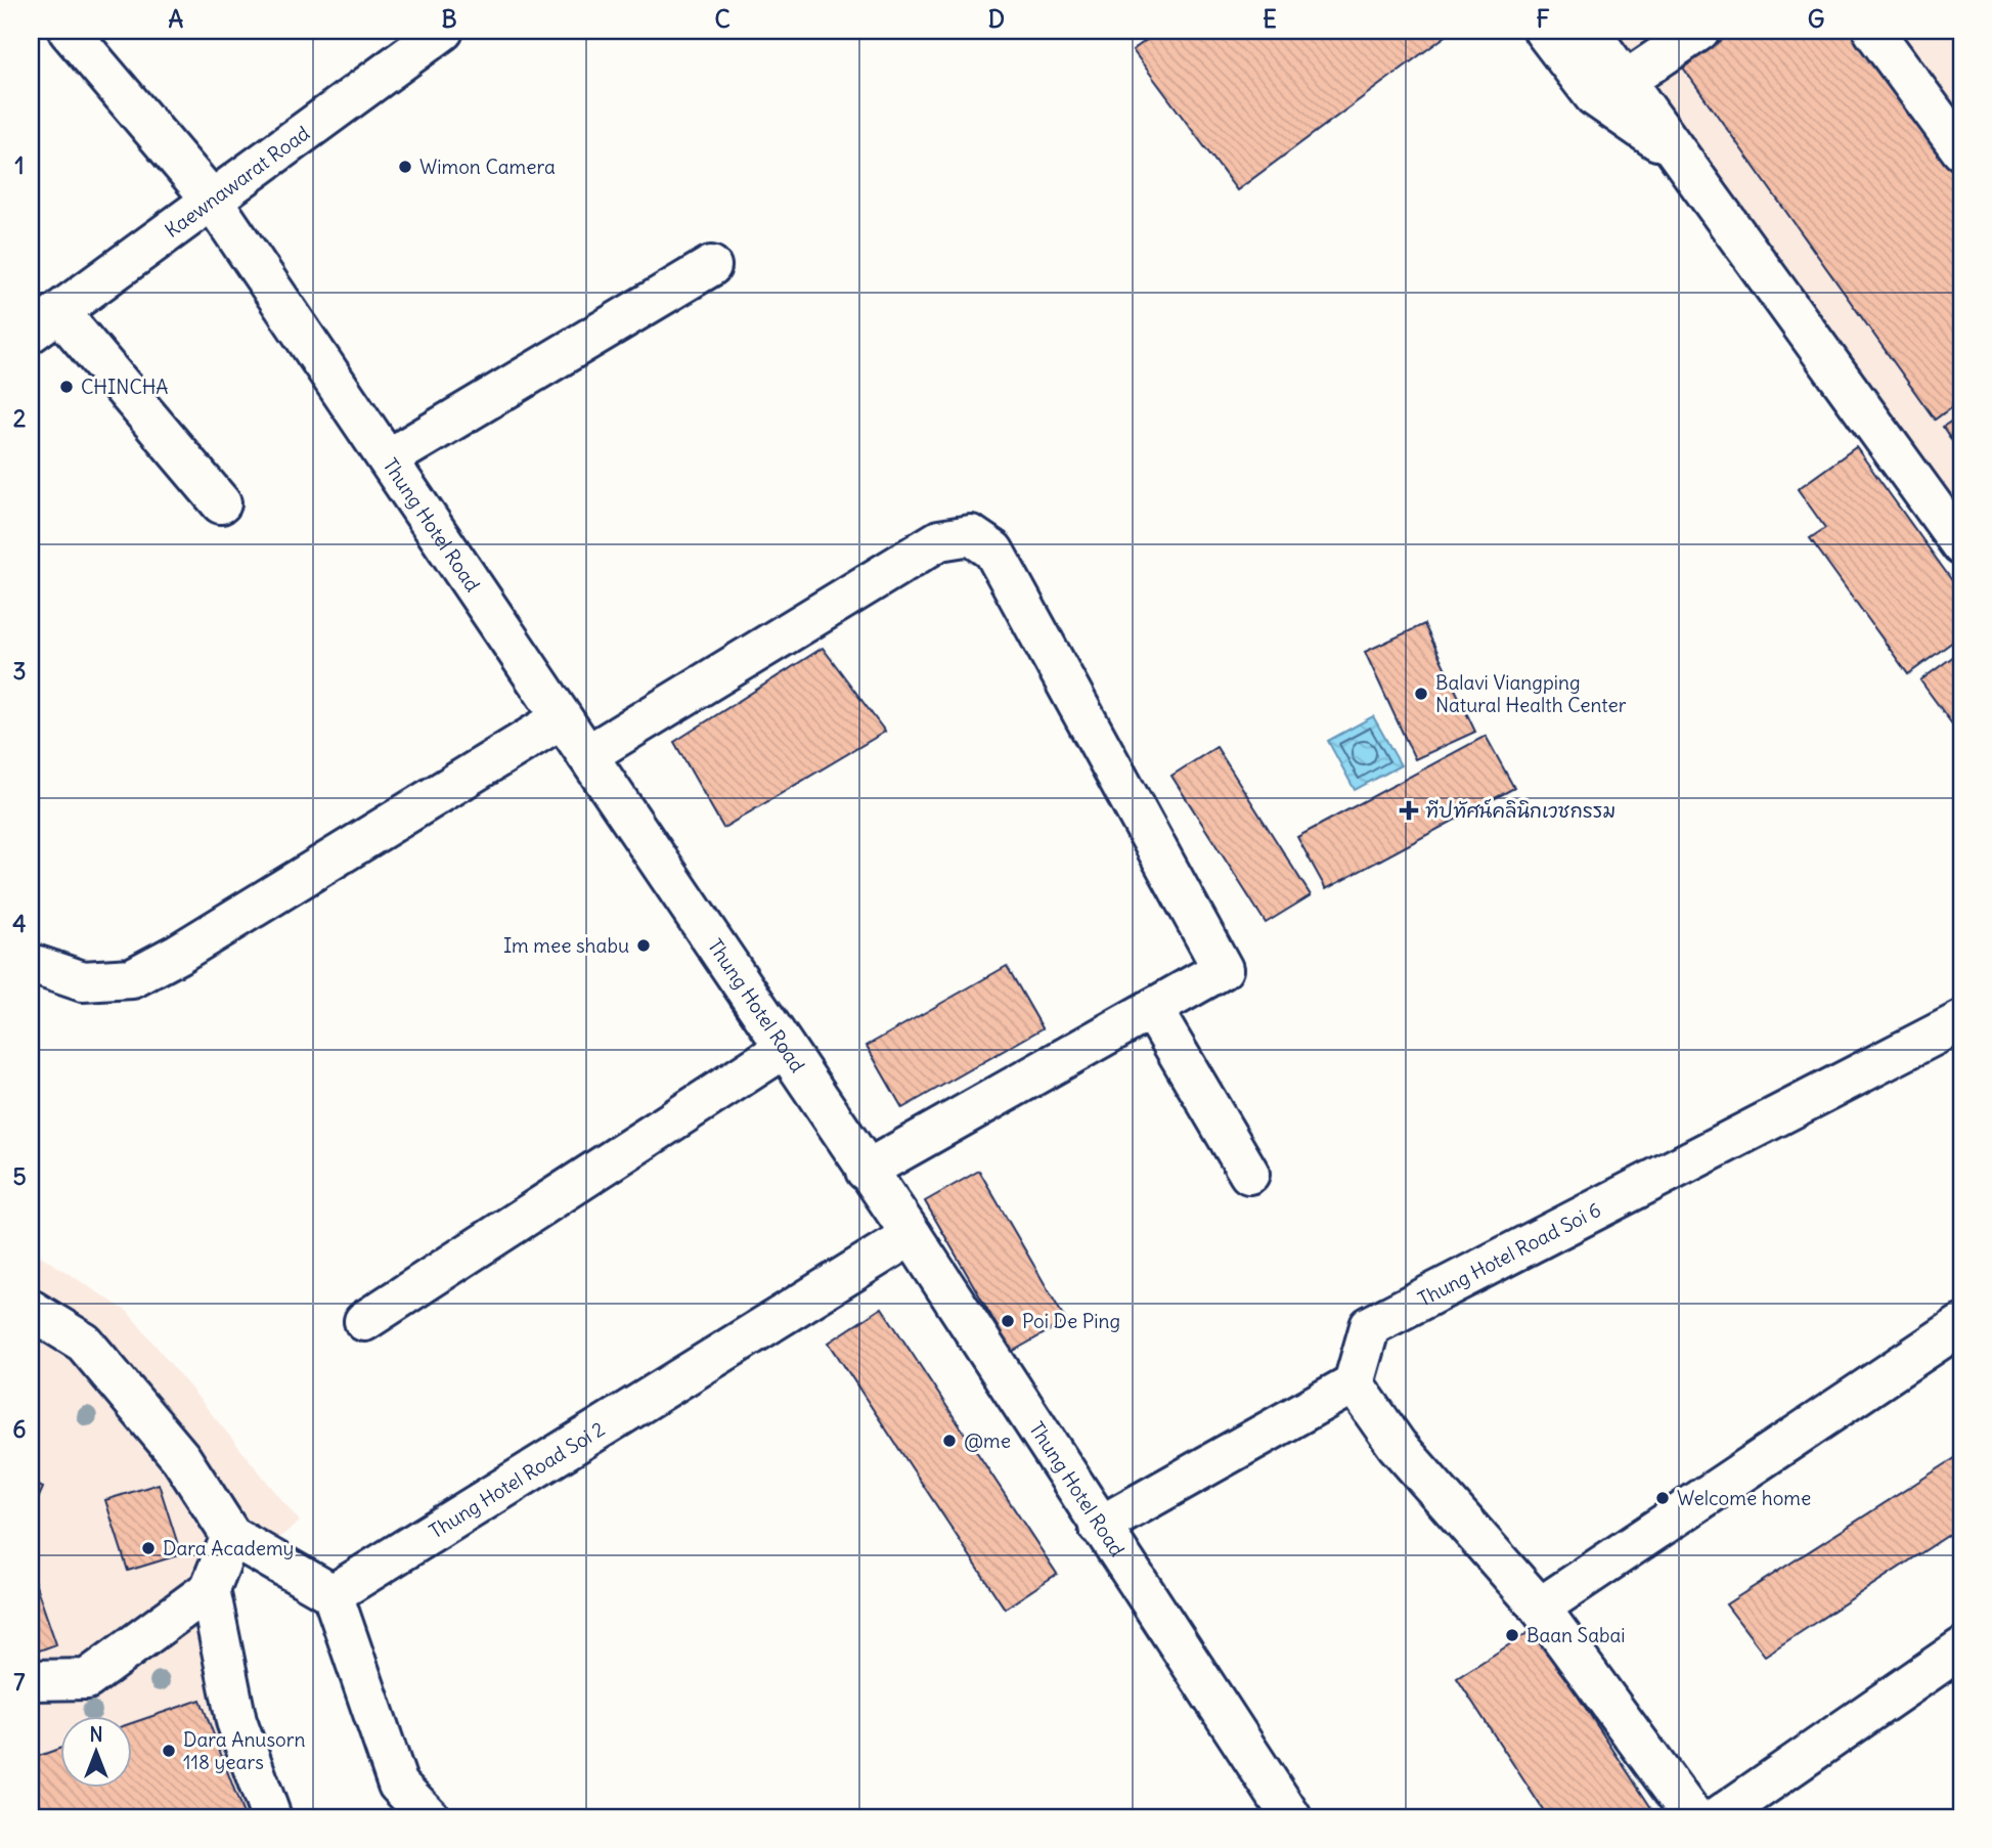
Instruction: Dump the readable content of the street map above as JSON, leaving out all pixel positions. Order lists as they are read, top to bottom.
{
  "streets": {
    "street": [
      "Kaewnawarat Road",
      "Thung Hotel Road",
      "Thung Hotel Road Soi 6",
      "Thung Hotel Road Soi 2"
    ]
  },
  "crossings": [
    ["Kaewnawarat Road", "Thung Hotel Road"],
    ["Thung Hotel Road", "Thung Hotel Road Soi 2"]
  ],
  "places": {
    "other": [
      "Wimon Camera",
      "CHINCHA",
      "Balavi Viangping Natural Health Center",
      "Im mee shabu",
      "Poi De Ping",
      "@me",
      "Welcome home",
      "Dara Academy",
      "Baan Sabai",
      "Dara Anusorn 118 years"
    ],
    "health": ["ทีปทัศน์คลินิกเวชกรรม"]
  },
  "north": "top",
  "grid": {
    "columns": [
      "A",
      "B",
      "C",
      "D",
      "E",
      "F",
      "G"
    ],
    "rows": [
      "1",
      "2",
      "3",
      "4",
      "5",
      "6",
      "7"
    ]
  }
}
